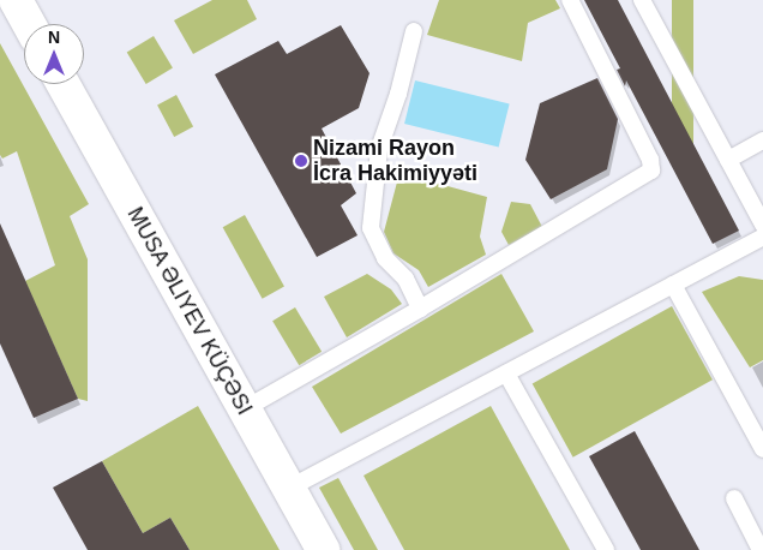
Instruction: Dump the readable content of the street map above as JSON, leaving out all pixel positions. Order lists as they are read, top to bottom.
{
  "streets": {
    "street": ["MUSA ƏLIYEV KÜÇƏSI"]
  },
  "places": ["Nizami Rayon İcra Hakimiyyəti"],
  "north": "top"
}
